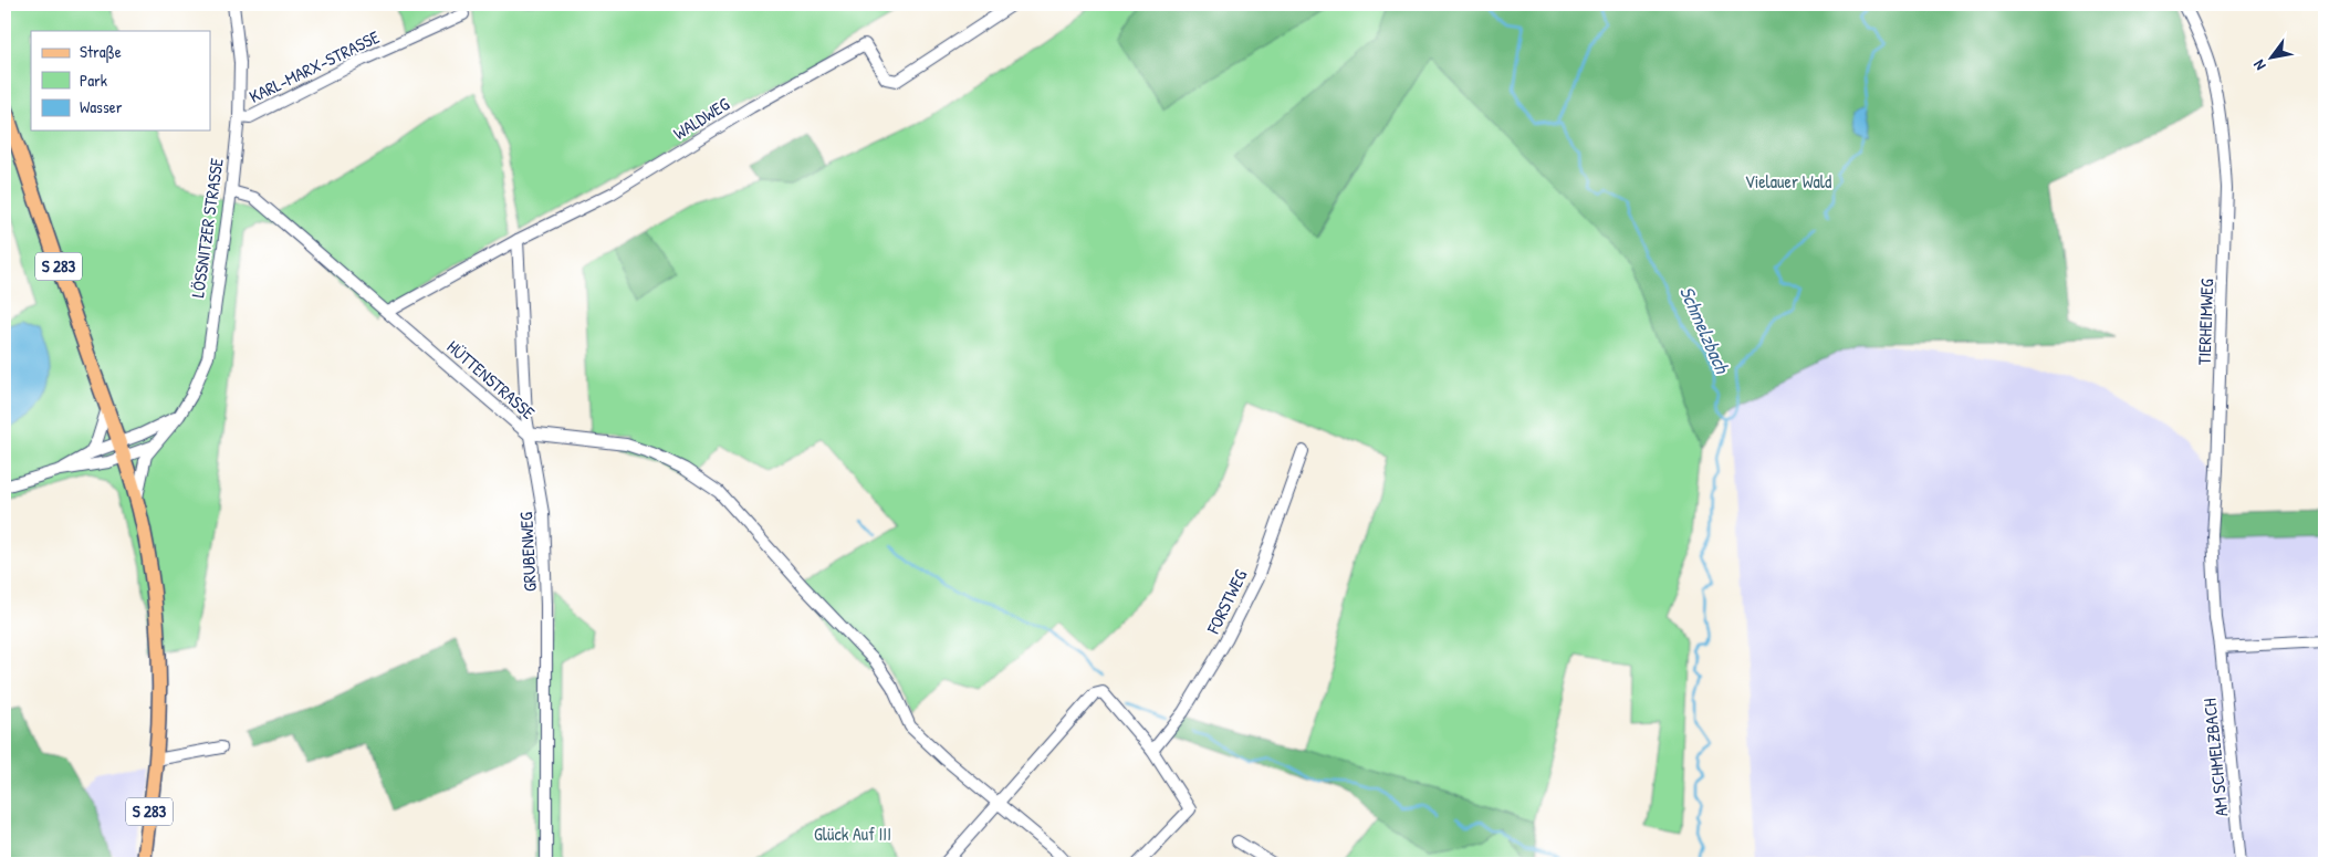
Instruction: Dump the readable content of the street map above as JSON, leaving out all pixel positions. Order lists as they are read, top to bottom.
{
  "streets": {
    "main road": ["S 283"],
    "street": [
      "KARL-MARX-STRASSE",
      "WALDWEG",
      "LÖSSNITZER STRASSE",
      "TIERHEIMWEG",
      "HÜTTENSTRASSE",
      "GRUBENWEG",
      "FORSTWEG",
      "AM SCHMELZBACH"
    ]
  },
  "crossings": [
    ["KARL-MARX-STRASSE", "LÖSSNITZER STRASSE"],
    ["WALDWEG", "HÜTTENSTRASSE"],
    ["WALDWEG", "GRUBENWEG"],
    ["LÖSSNITZER STRASSE", "S 283"],
    ["LÖSSNITZER STRASSE", "HÜTTENSTRASSE"],
    ["TIERHEIMWEG", "AM SCHMELZBACH"],
    ["HÜTTENSTRASSE", "GRUBENWEG"]
  ],
  "water": ["Schmelzbach"],
  "parks": ["Vielauer Wald", "Glück Auf III"],
  "legend": ["Straße", "Park", "Wasser"],
  "north": "bottom left"
}
